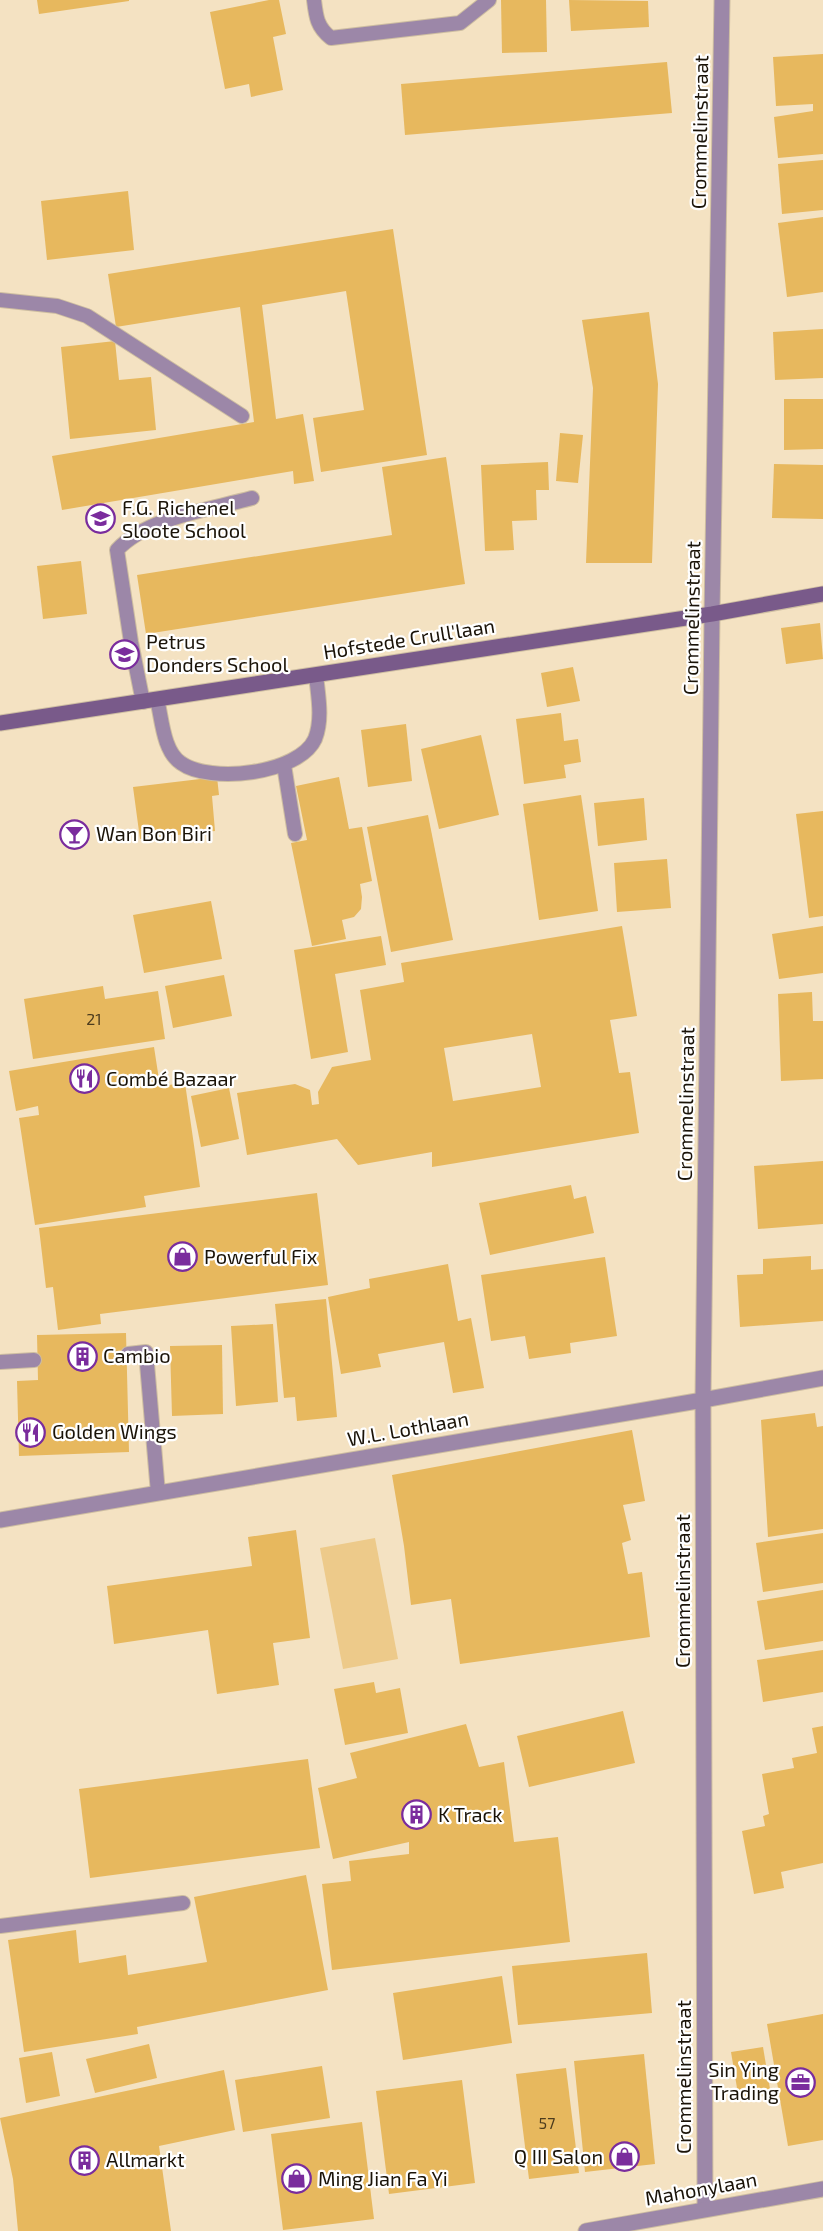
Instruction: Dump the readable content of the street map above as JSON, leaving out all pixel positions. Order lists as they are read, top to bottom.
{
  "streets": {
    "street": [
      "Crommelinstraat",
      "Hofstede Crull'laan",
      "W.L. Lothlaan",
      "Mahonylaan"
    ]
  },
  "crossings": [
    ["Crommelinstraat", "Hofstede Crull'laan"],
    ["Crommelinstraat", "W.L. Lothlaan"],
    ["Crommelinstraat", "Mahonylaan"]
  ],
  "places": {
    "school or university": ["F.G. Richenel Sloote School", "Petrus Donders School"],
    "bar": ["Wan Bon Biri"],
    "restaurant": ["Combé Bazaar", "Golden Wings"],
    "shop": ["Powerful Fix", "Q III Salon", "Ming Jian Fa Yi"],
    "building": ["Cambio", "K Track", "Allmarkt"],
    "office": ["Sin Ying Trading"]
  },
  "house_numbers": ["21", "57"]
}
